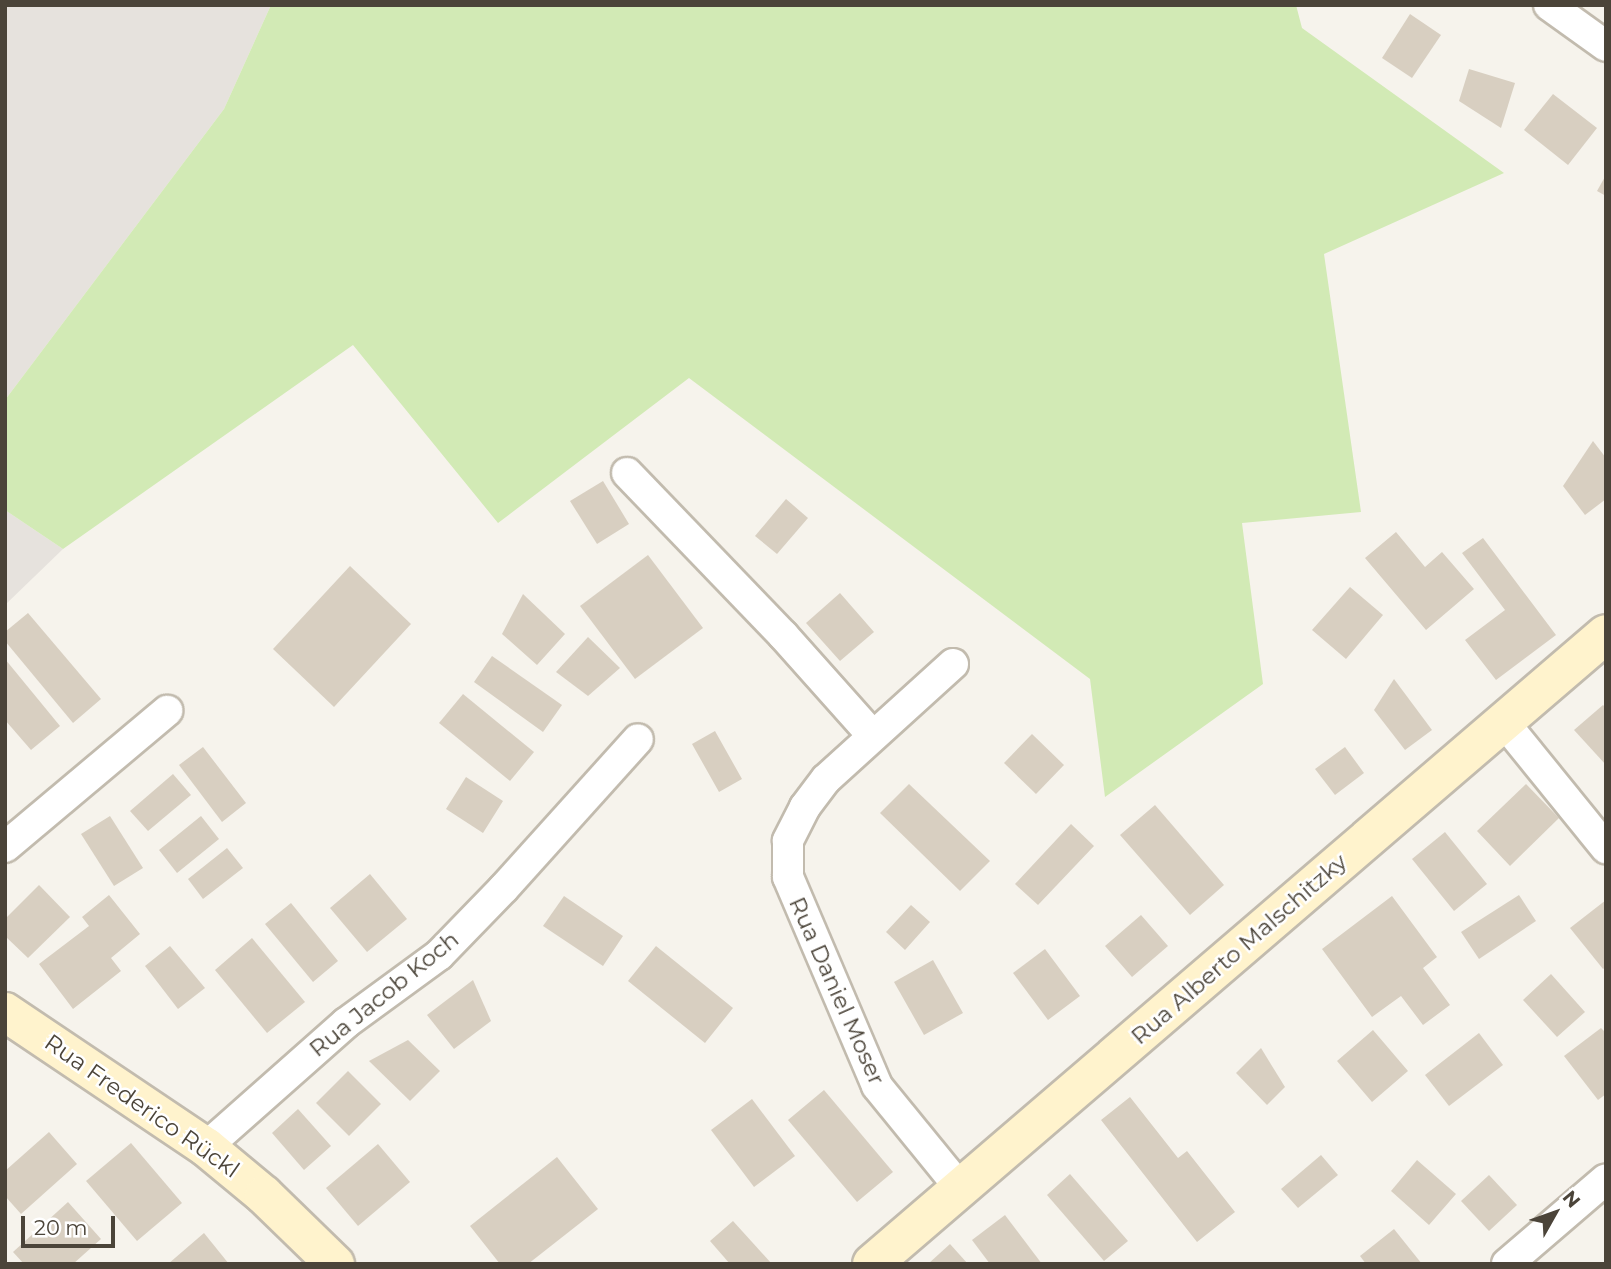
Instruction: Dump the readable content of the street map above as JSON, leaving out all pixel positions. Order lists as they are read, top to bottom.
{
  "streets": {
    "street": [
      "Rua Alberto Malschitzky",
      "Rua Daniel Moser",
      "Rua Jacob Koch",
      "Rua Frederico Rückl"
    ]
  },
  "crossings": [
    ["Rua Alberto Malschitzky", "Rua Daniel Moser"],
    ["Rua Jacob Koch", "Rua Frederico Rückl"]
  ],
  "scale_bar": "20 m",
  "north": "top right"
}
